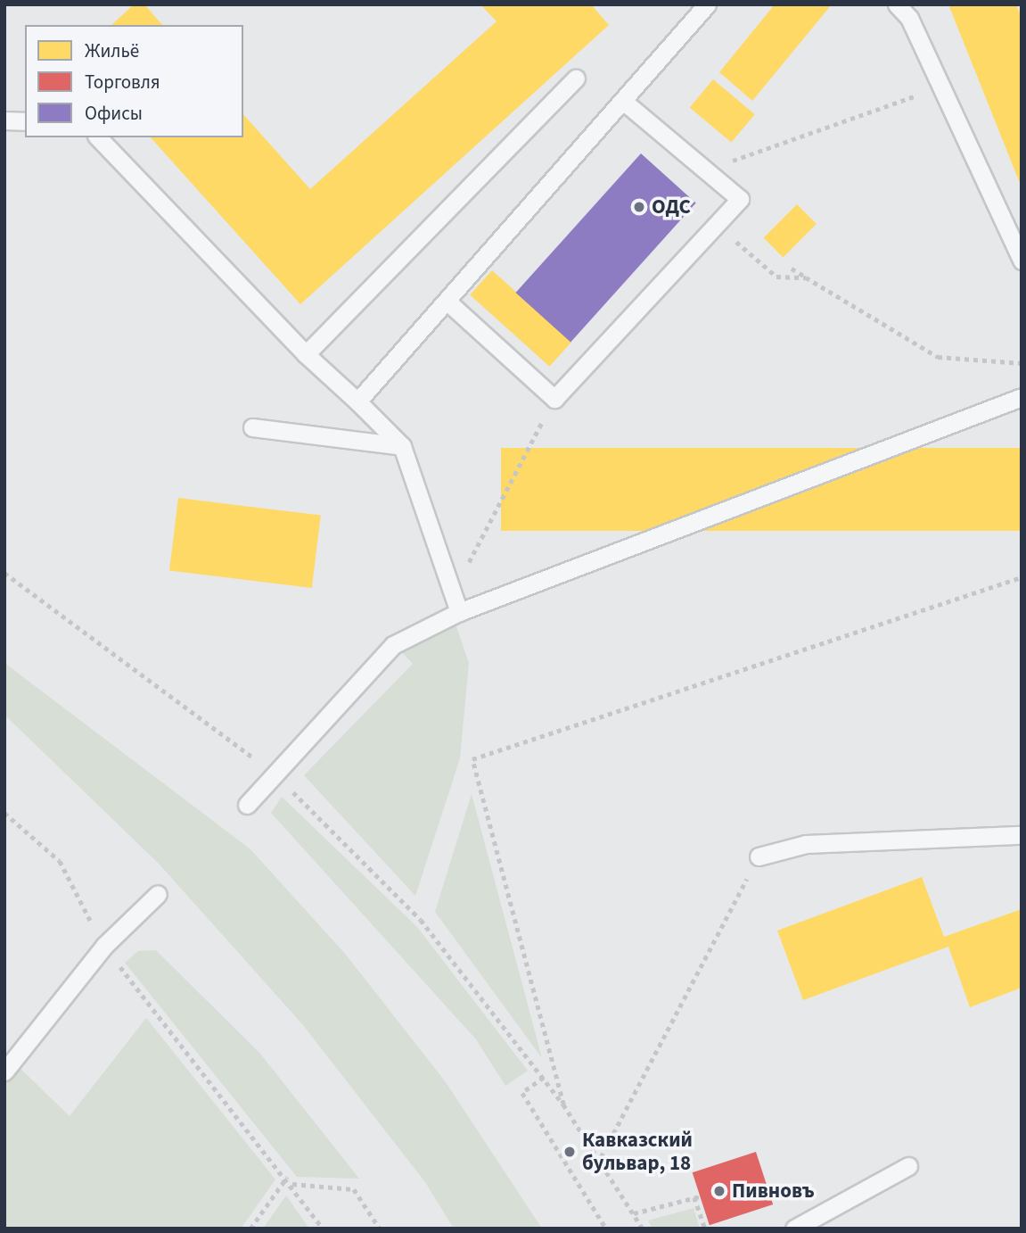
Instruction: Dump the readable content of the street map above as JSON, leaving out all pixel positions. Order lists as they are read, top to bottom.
{
  "places": ["ОДС", "Кавказский бульвар, 18", "Пивновъ"],
  "legend": ["Жильё", "Торговля", "Офисы"]
}
